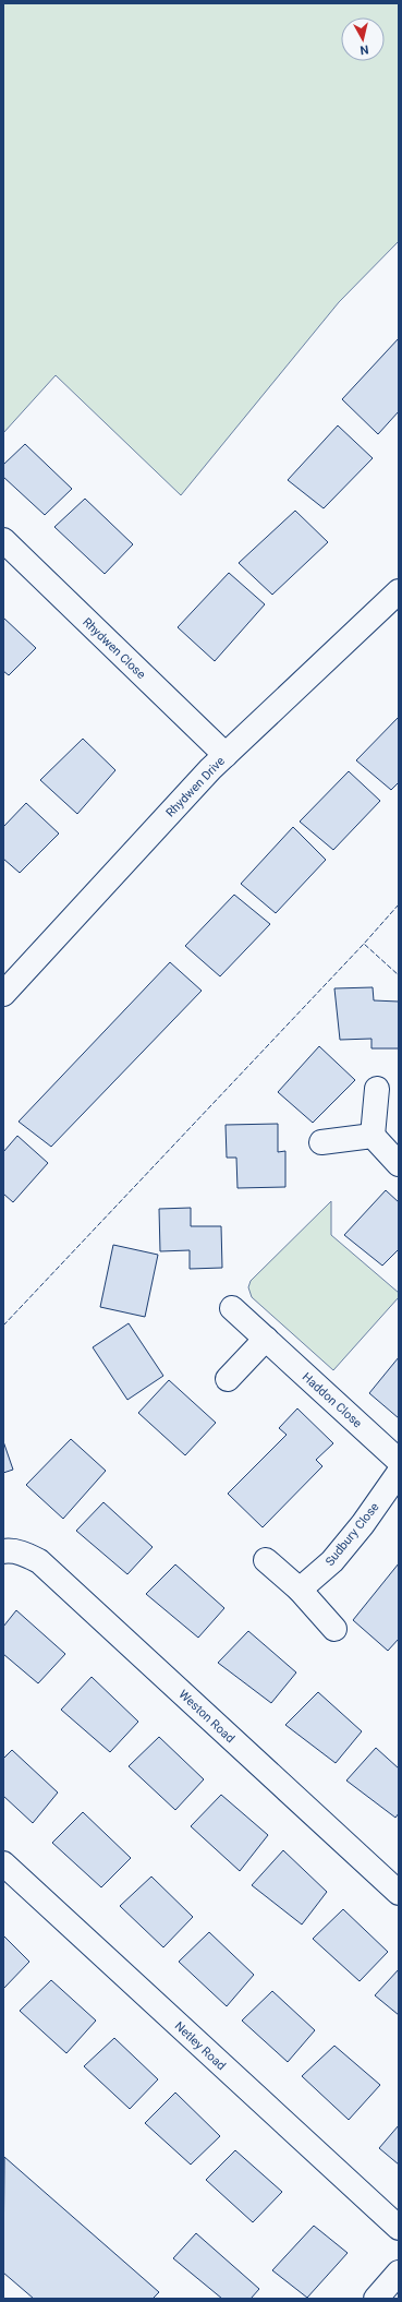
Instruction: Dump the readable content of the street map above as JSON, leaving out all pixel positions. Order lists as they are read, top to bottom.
{
  "streets": {
    "street": [
      "Rhydwen Close",
      "Rhydwen Drive",
      "Haddon Close",
      "Sudbury Close",
      "Weston Road",
      "Netley Road"
    ]
  },
  "crossings": [
    ["Rhydwen Close", "Rhydwen Drive"]
  ],
  "north": "bottom"
}
